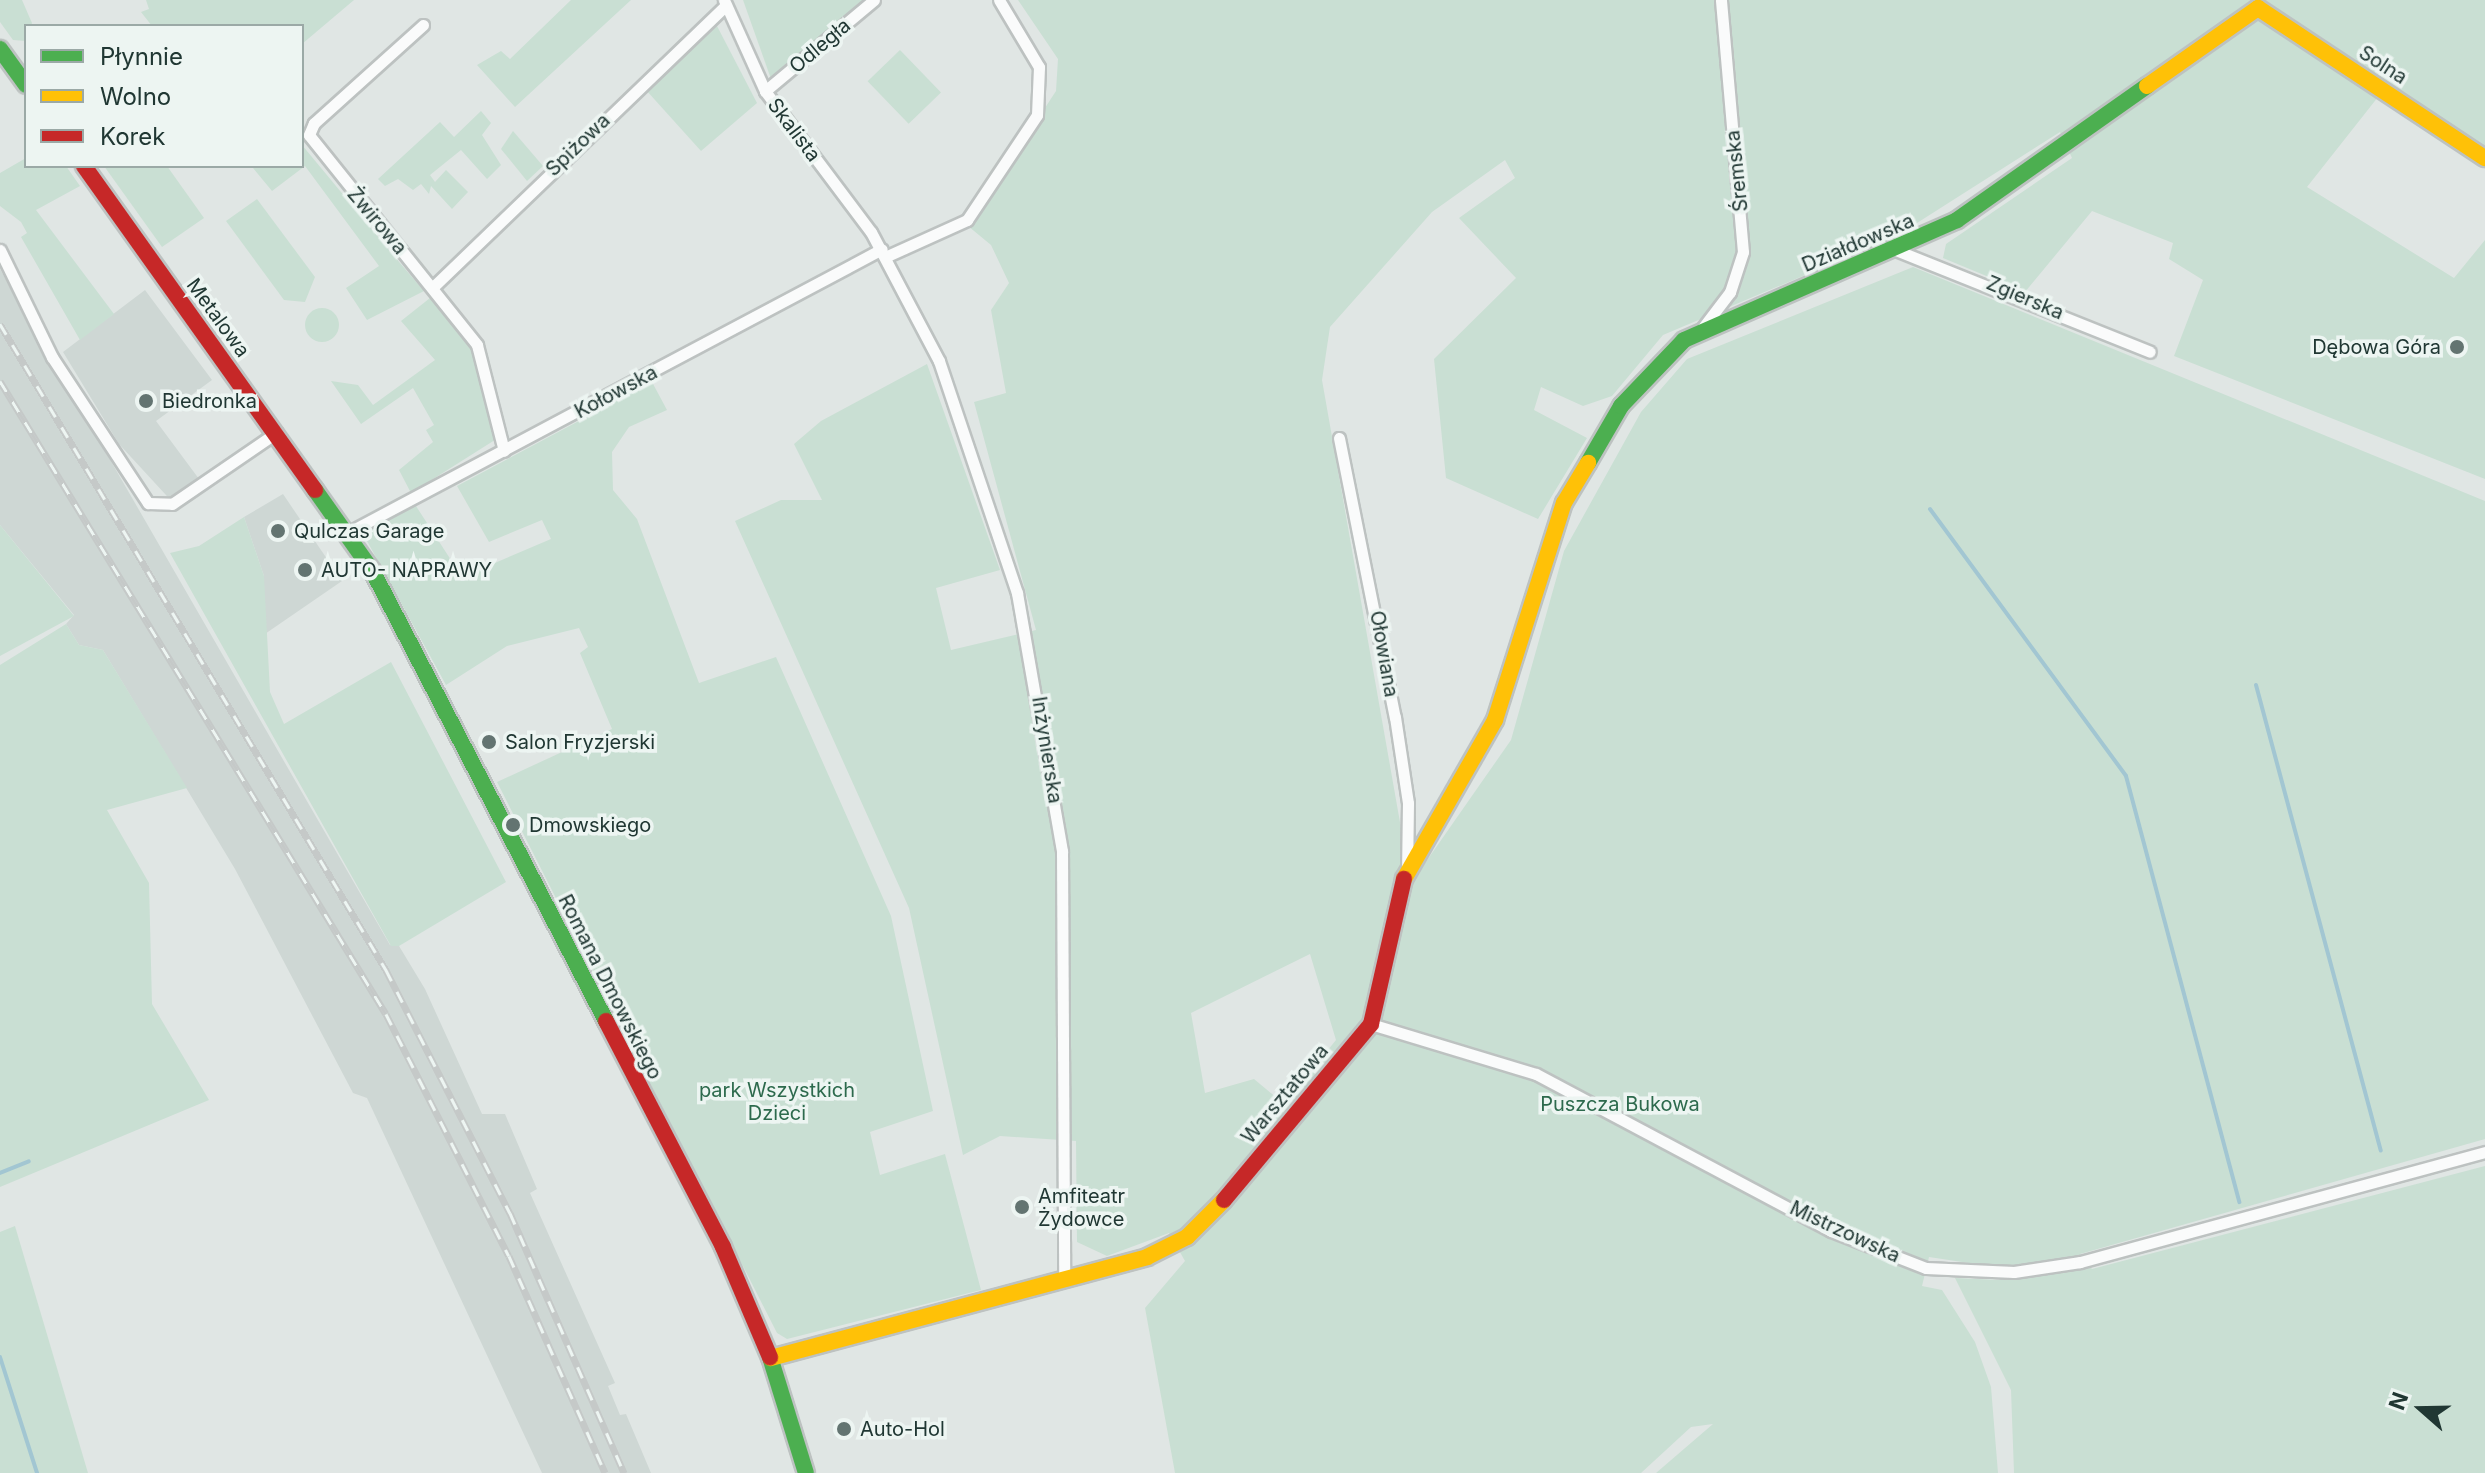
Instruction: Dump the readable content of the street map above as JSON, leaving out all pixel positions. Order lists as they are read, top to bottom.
{
  "streets": {
    "street": [
      "Odległa",
      "Solna",
      "Skalista",
      "Spiżowa",
      "Śremska",
      "Żwirowa",
      "Działdowska",
      "Zgierska",
      "Metalowa",
      "Kołowska",
      "Ołowiana",
      "Inżynierska",
      "Romana Dmowskiego",
      "Warsztatowa",
      "Mistrzowska"
    ]
  },
  "crossings": [
    ["Odległa", "Skalista"],
    ["Solna", "Działdowska"],
    ["Skalista", "Spiżowa"],
    ["Skalista", "Kołowska"],
    ["Skalista", "Inżynierska"],
    ["Spiżowa", "Żwirowa"],
    ["Śremska", "Działdowska"],
    ["Żwirowa", "Kołowska"],
    ["Działdowska", "Zgierska"],
    ["Działdowska", "Warsztatowa"],
    ["Metalowa", "Kołowska"],
    ["Metalowa", "Romana Dmowskiego"],
    ["Kołowska", "Inżynierska"],
    ["Kołowska", "Romana Dmowskiego"],
    ["Ołowiana", "Warsztatowa"],
    ["Inżynierska", "Warsztatowa"],
    ["Romana Dmowskiego", "Warsztatowa"],
    ["Warsztatowa", "Mistrzowska"]
  ],
  "parks": ["park Wszystkich Dzieci", "Puszcza Bukowa"],
  "places": [
    "Dębowa Góra",
    "Biedronka",
    "Qulczas Garage",
    "AUTO- NAPRAWY",
    "Salon Fryzjerski",
    "Dmowskiego",
    "Amfiteatr Żydowce",
    "Auto-Hol"
  ],
  "legend": ["Płynnie", "Wolno", "Korek"],
  "north": "left"
}
